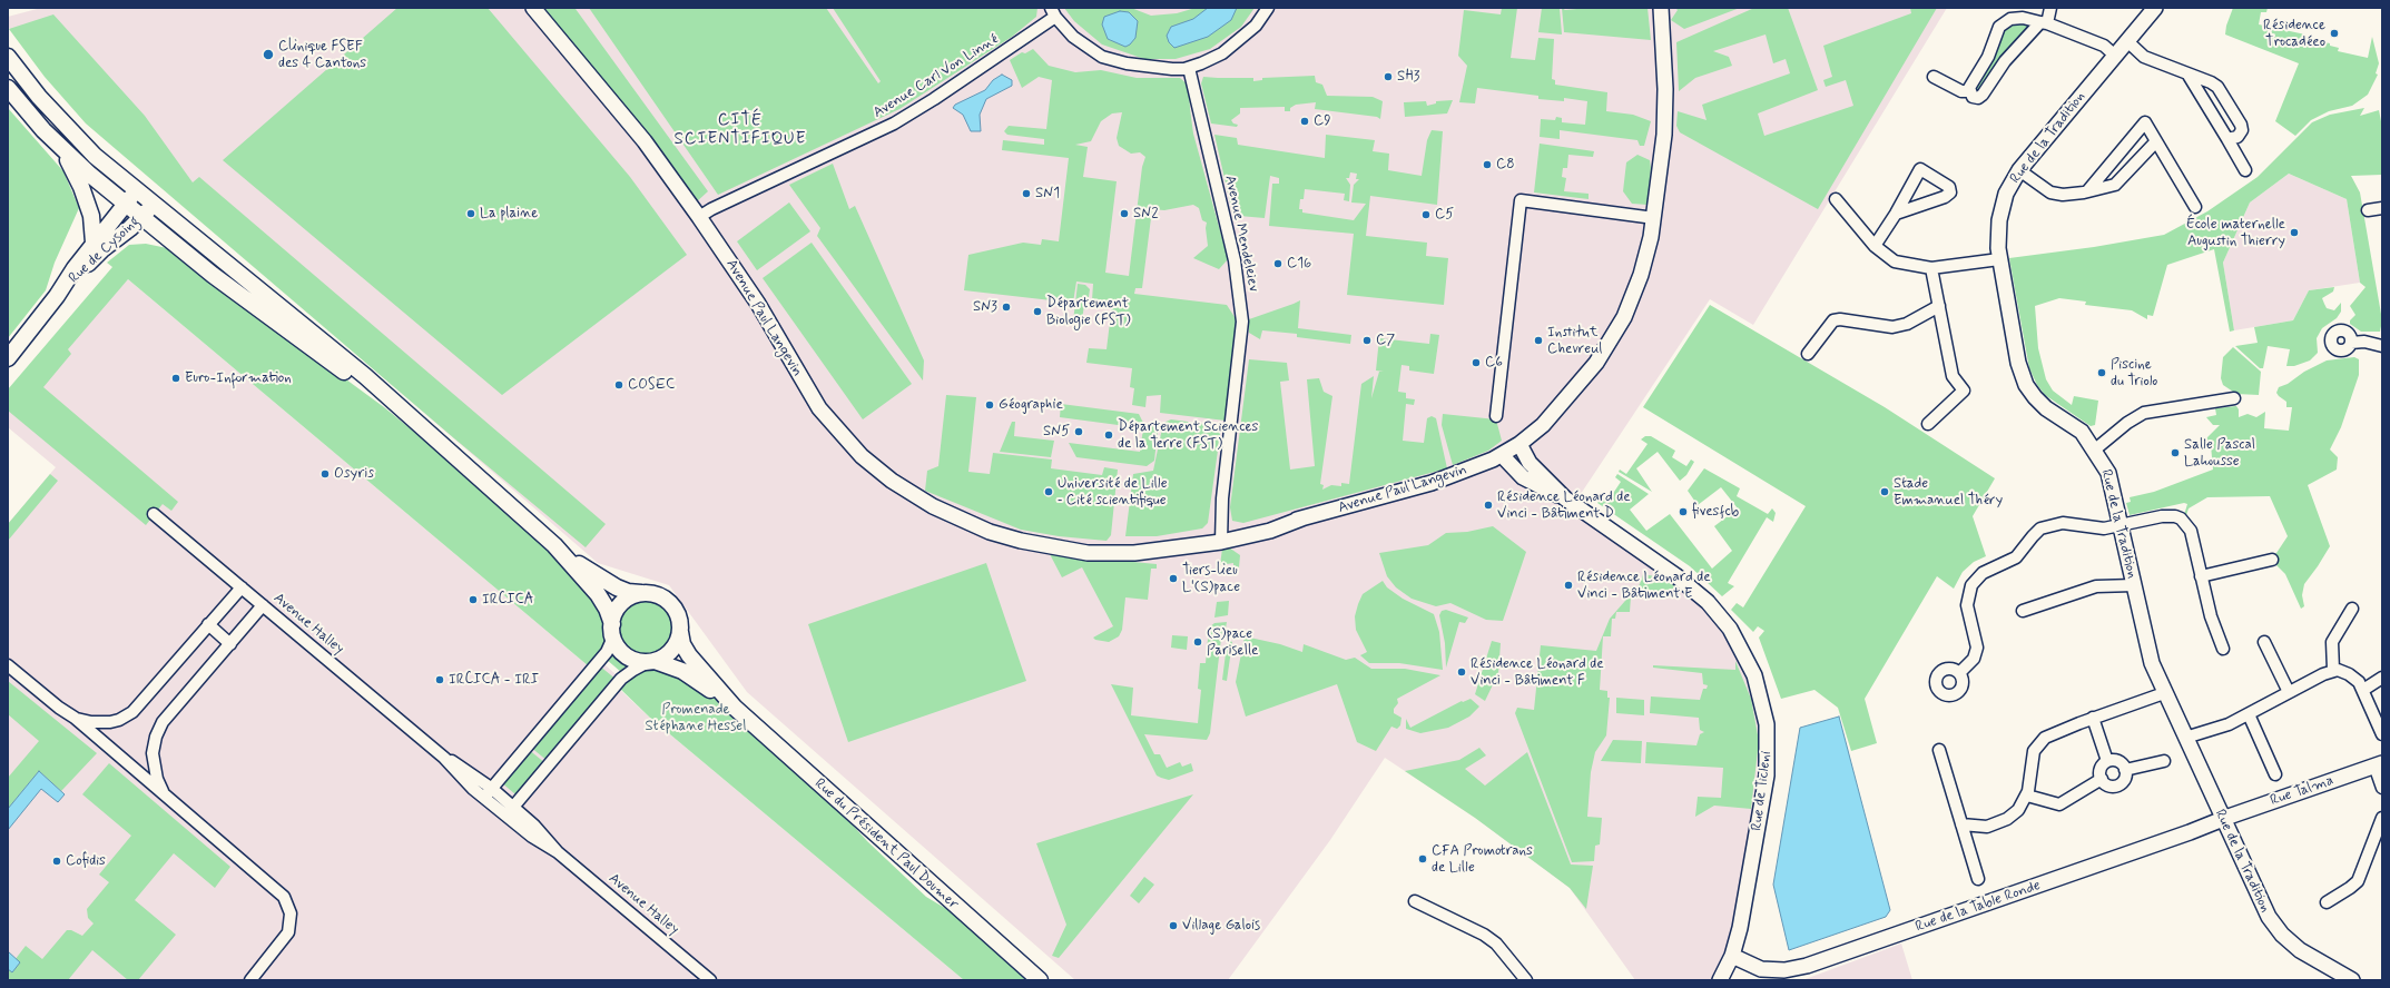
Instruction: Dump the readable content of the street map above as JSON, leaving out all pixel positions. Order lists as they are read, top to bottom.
{
  "streets": {
    "main road": ["Rue de Cysoing", "Rue du Président Paul Doumer"],
    "street": [
      "Avenue Carl Von Linné",
      "Rue de la Tradition",
      "Avenue Mendeleiev",
      "Avenue Paul Langevin",
      "Avenue Halley",
      "Rue de Ticleni",
      "Rue Talma",
      "Rue de la Table Ronde"
    ]
  },
  "crossings": [
    ["Avenue Carl Von Linné", "Avenue Paul Langevin"],
    ["Rue de la Tradition", "Rue Talma"],
    ["Rue de la Tradition", "Rue de la Table Ronde"],
    ["Avenue Mendeleiev", "Avenue Paul Langevin"],
    ["Avenue Paul Langevin", "Rue de Ticleni"],
    ["Rue de Ticleni", "Rue de la Table Ronde"],
    ["Rue Talma", "Rue de la Table Ronde"]
  ],
  "districts": ["CITÉ SCIENTIFIQUE"],
  "parks": ["Promenade Stéphane Hessel"],
  "places": [
    "Résidence Trocadéeo",
    "Clinique FSEF des 4 Cantons",
    "SH3",
    "C9",
    "C8",
    "SN1",
    "La plaine",
    "SN2",
    "C5",
    "École maternelle Augustin Thierry",
    "C16",
    "SN3",
    "Département Biologie (FST)",
    "C7",
    "Institut Chevreul",
    "C6",
    "Piscine du Triolo",
    "Euro-Information",
    "COSEC",
    "Géographie",
    "SN5",
    "Département Sciences de la Terre (FST)",
    "Salle Pascal Lahousse",
    "Osyris",
    "Université de Lille ‐ Cité scientifique",
    "Stade Emmanuel Théry",
    "Résidence Léonard de Vinci - Bâtiment D",
    "fivesfcb",
    "Tiers-lieu L'(S)pace",
    "Résidence Léonard de Vinci - Bâtiment E",
    "IRCICA",
    "(S)pace Pariselle",
    "Résidence Léonard de Vinci - Bâtiment F",
    "IRCICA - IRI",
    "CFA Promotrans de Lille",
    "Cofidis",
    "Village Galois"
  ]
}
